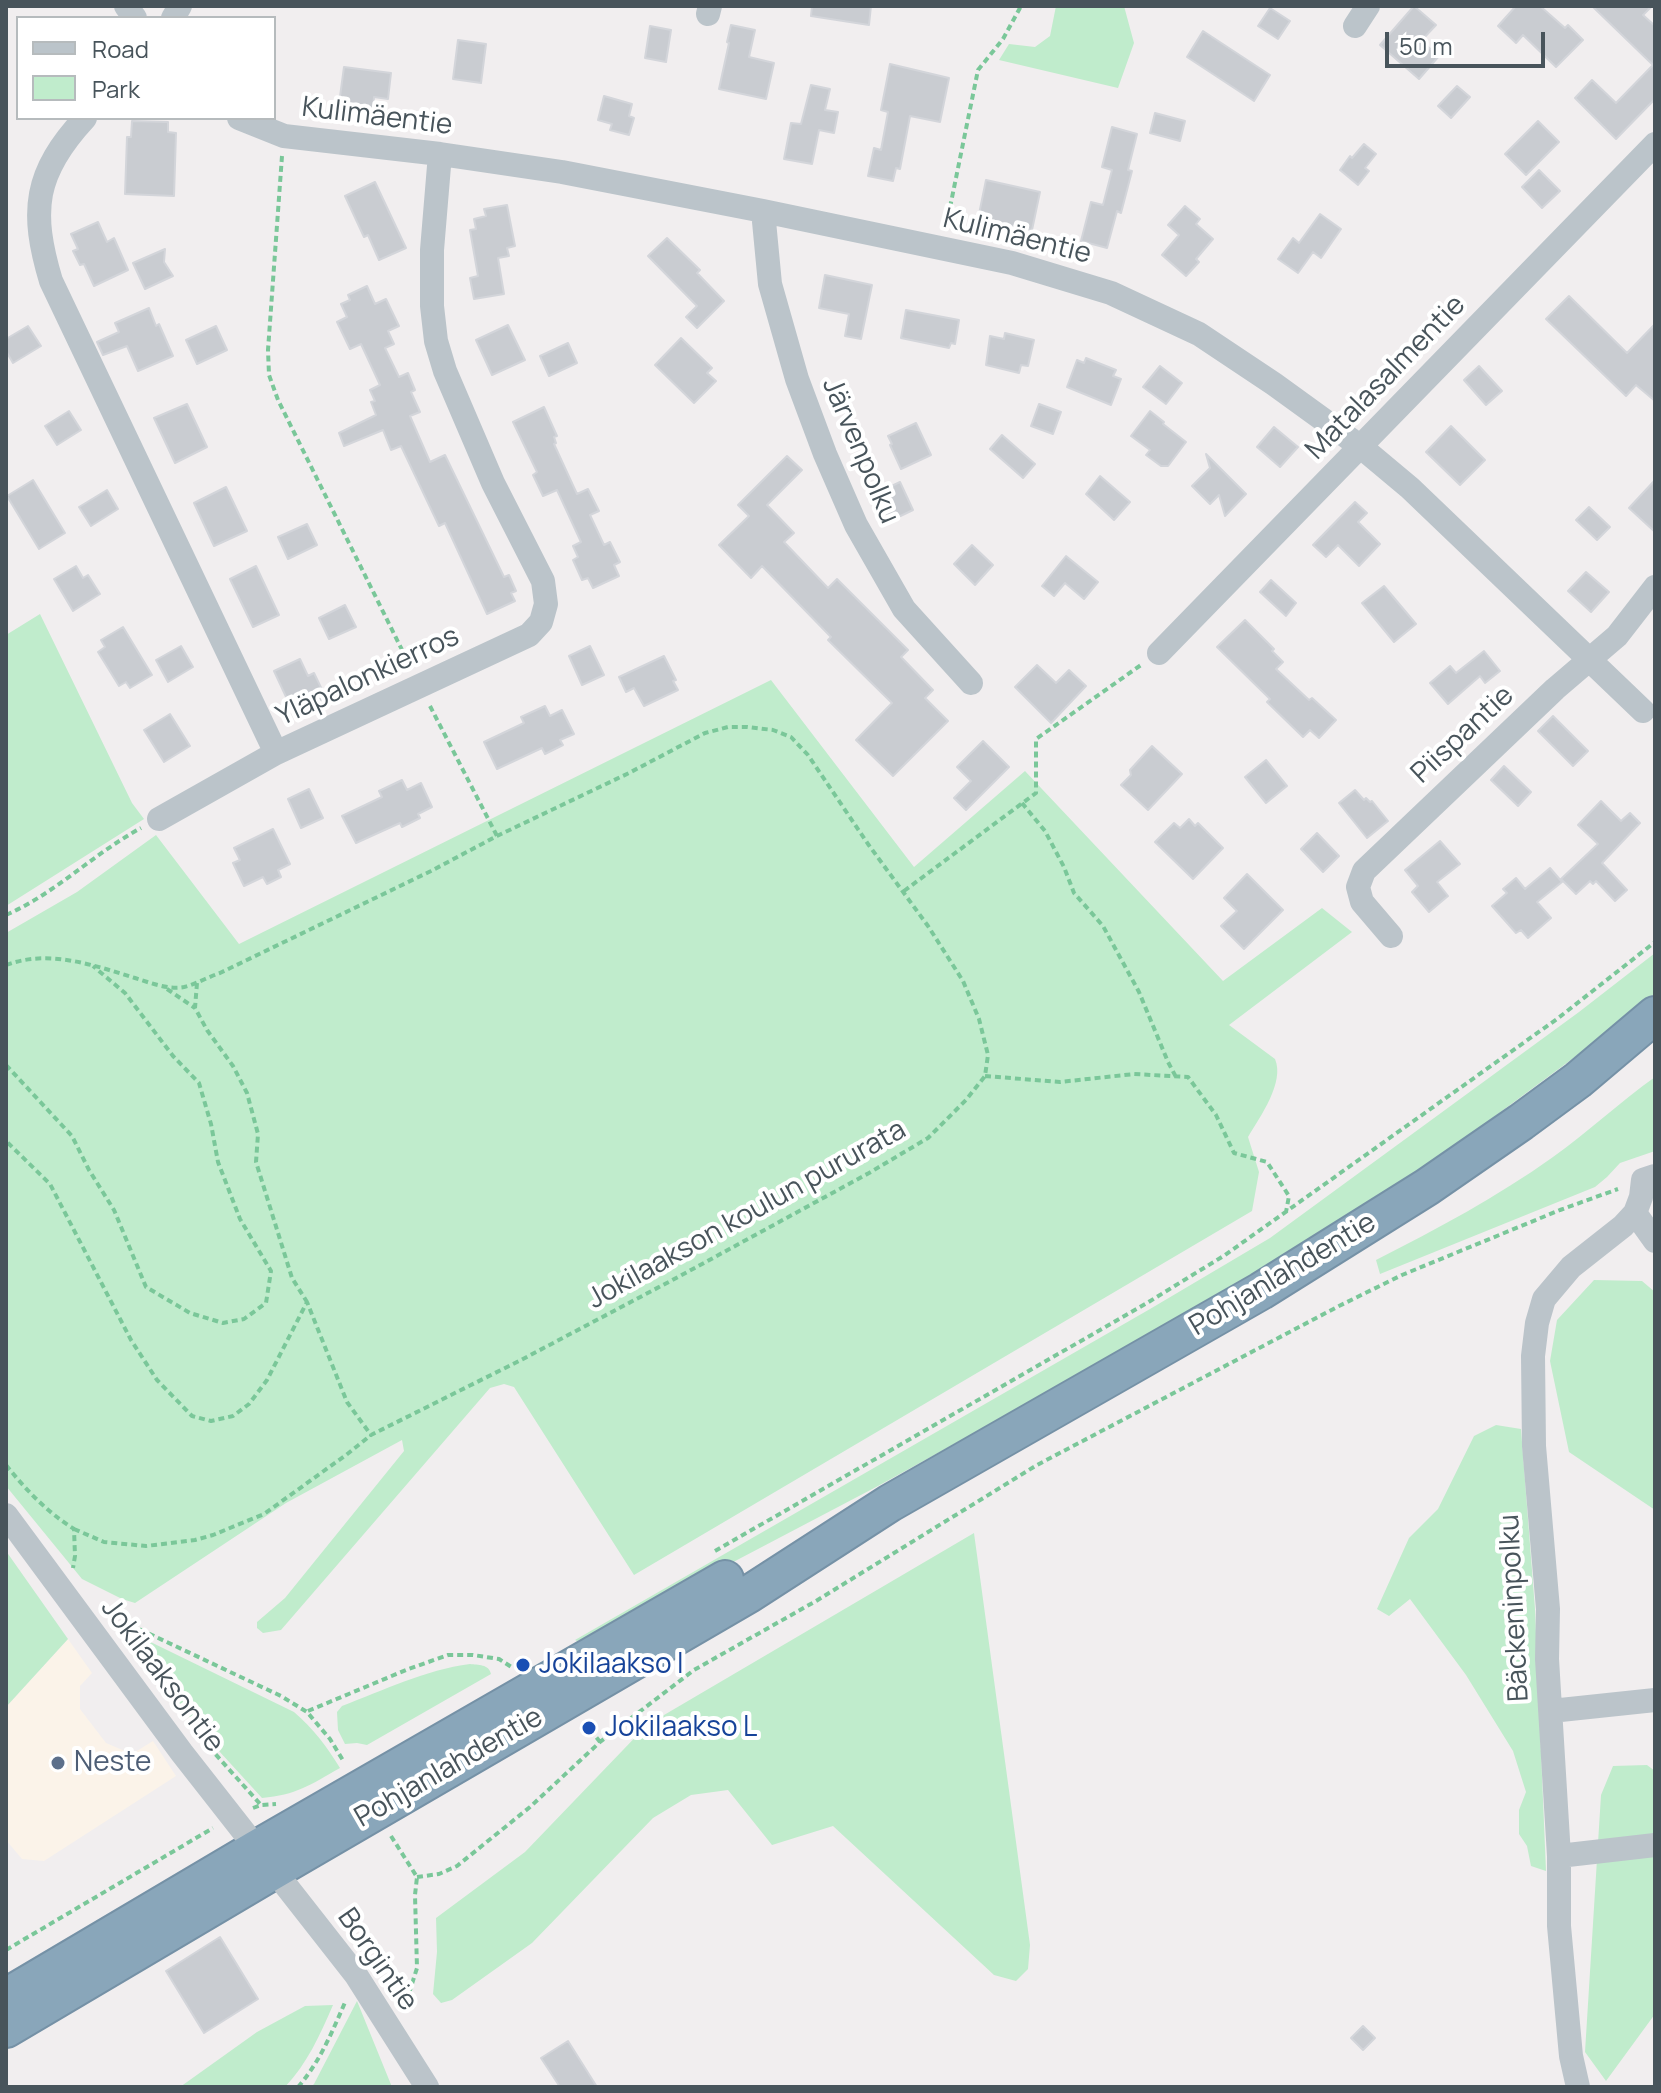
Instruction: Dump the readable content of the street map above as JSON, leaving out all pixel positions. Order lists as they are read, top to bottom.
{
  "streets": {
    "highway": ["Pohjanlahdentie"],
    "street": [
      "Kulimäentie",
      "Matalasalmentie",
      "Järvenpolku",
      "Yläpalonkierros",
      "Piispantie",
      "Bäckeninpolku",
      "Jokilaaksontie",
      "Borgintie"
    ],
    "path": ["Jokilaakson koulun pururata"]
  },
  "crossings": [
    ["Kulimäentie", "Matalasalmentie"],
    ["Kulimäentie", "Järvenpolku"],
    ["Kulimäentie", "Yläpalonkierros"],
    ["Kulimäentie", "Piispantie"],
    ["Pohjanlahdentie", "Jokilaaksontie"],
    ["Pohjanlahdentie", "Borgintie"],
    ["Jokilaaksontie", "Borgintie"]
  ],
  "places": ["Jokilaakso I", "Jokilaakso L", "Neste"],
  "legend": ["Road", "Park"],
  "scale_bar": "50 m"
}
